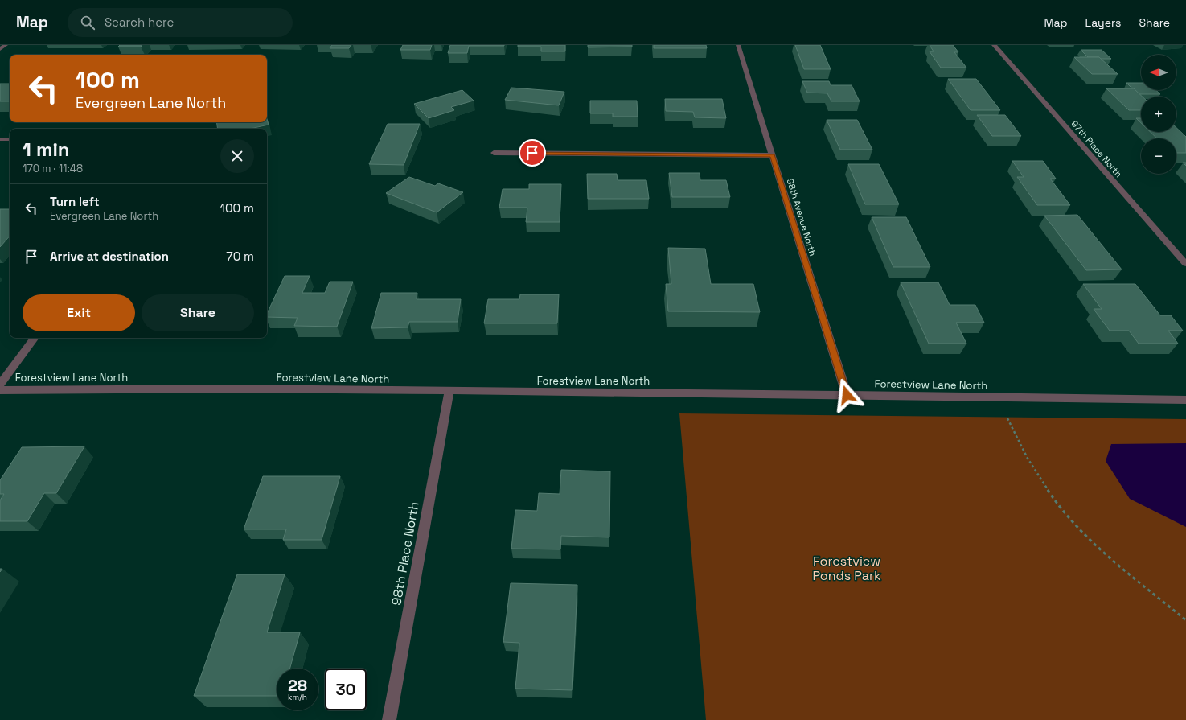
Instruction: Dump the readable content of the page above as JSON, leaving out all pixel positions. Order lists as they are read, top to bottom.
{
  "streets": {
    "street": [
      "97th Place North",
      "98th Avenue North",
      "Forestview Lane North",
      "98th Place North"
    ]
  },
  "crossings": [
    ["98th Avenue North", "Forestview Lane North"],
    ["Forestview Lane North", "98th Place North"]
  ],
  "parks": ["Forestview Ponds Park"],
  "north": "left",
  "page": {
    "header": "Map",
    "search": "Search here",
    "nav": ["Map", "Layers", "Share"],
    "map_buttons": ["+", "−"],
    "turn": ["100 m", "Evergreen Lane North"],
    "heading": ["1 min", "170 m · 11:48"],
    "list": [
      {
        "name": "Turn left",
        "note": "Evergreen Lane North",
        "value": "100 m"
      },
      {
        "name": "Arrive at destination",
        "value": "70 m"
      }
    ],
    "buttons": ["Exit", "Share"],
    "speed": "28 km/h",
    "limit": "30"
  }
}
